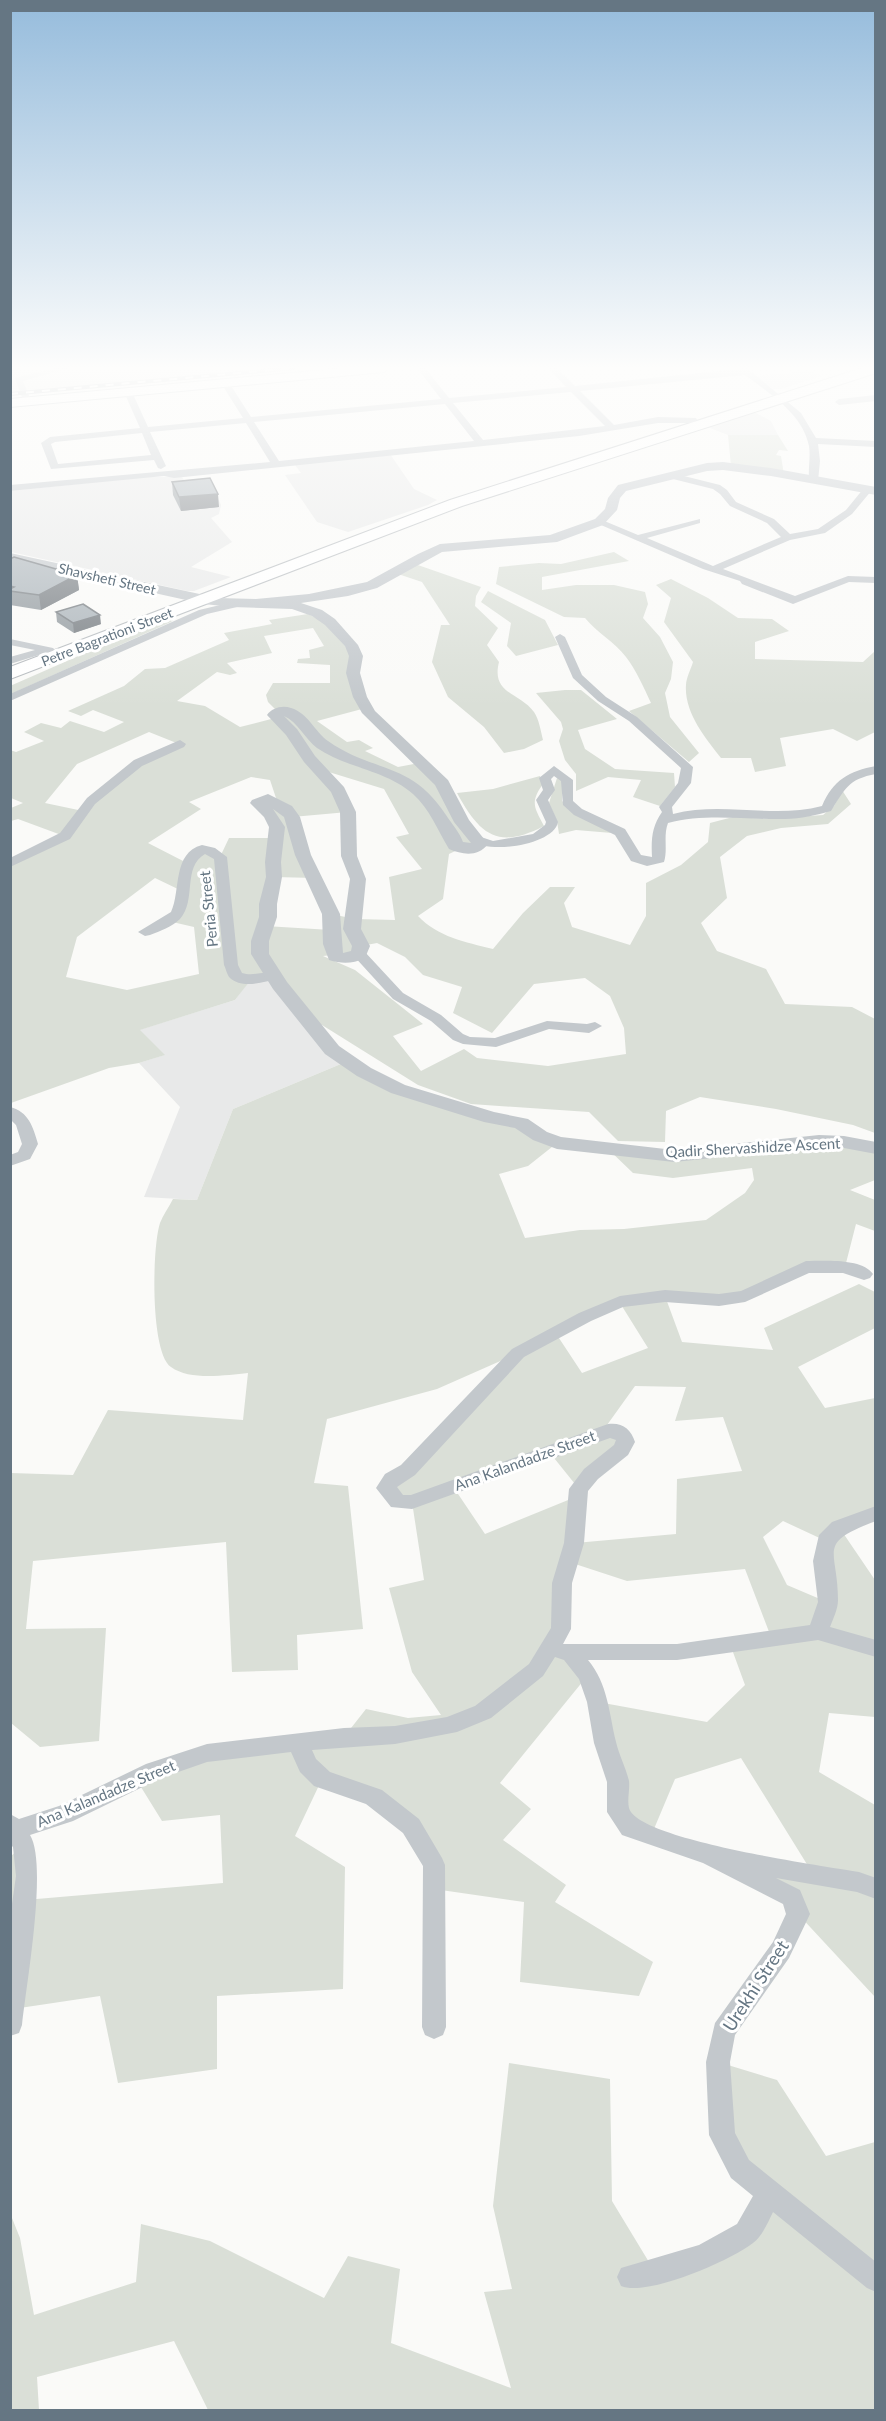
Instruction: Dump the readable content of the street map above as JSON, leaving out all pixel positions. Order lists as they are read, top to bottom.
{
  "streets": {
    "main road": ["Petre Bagrationi Street"],
    "street": [
      "Shavsheti Street",
      "Peria Street",
      "Qadir Shervashidze Ascent",
      "Ana Kalandadze Street",
      "Urekhi Street"
    ]
  },
  "crossings": [
    ["Shavsheti Street", "Petre Bagrationi Street"],
    ["Peria Street", "Qadir Shervashidze Ascent"],
    ["Ana Kalandadze Street", "Urekhi Street"]
  ]
}
